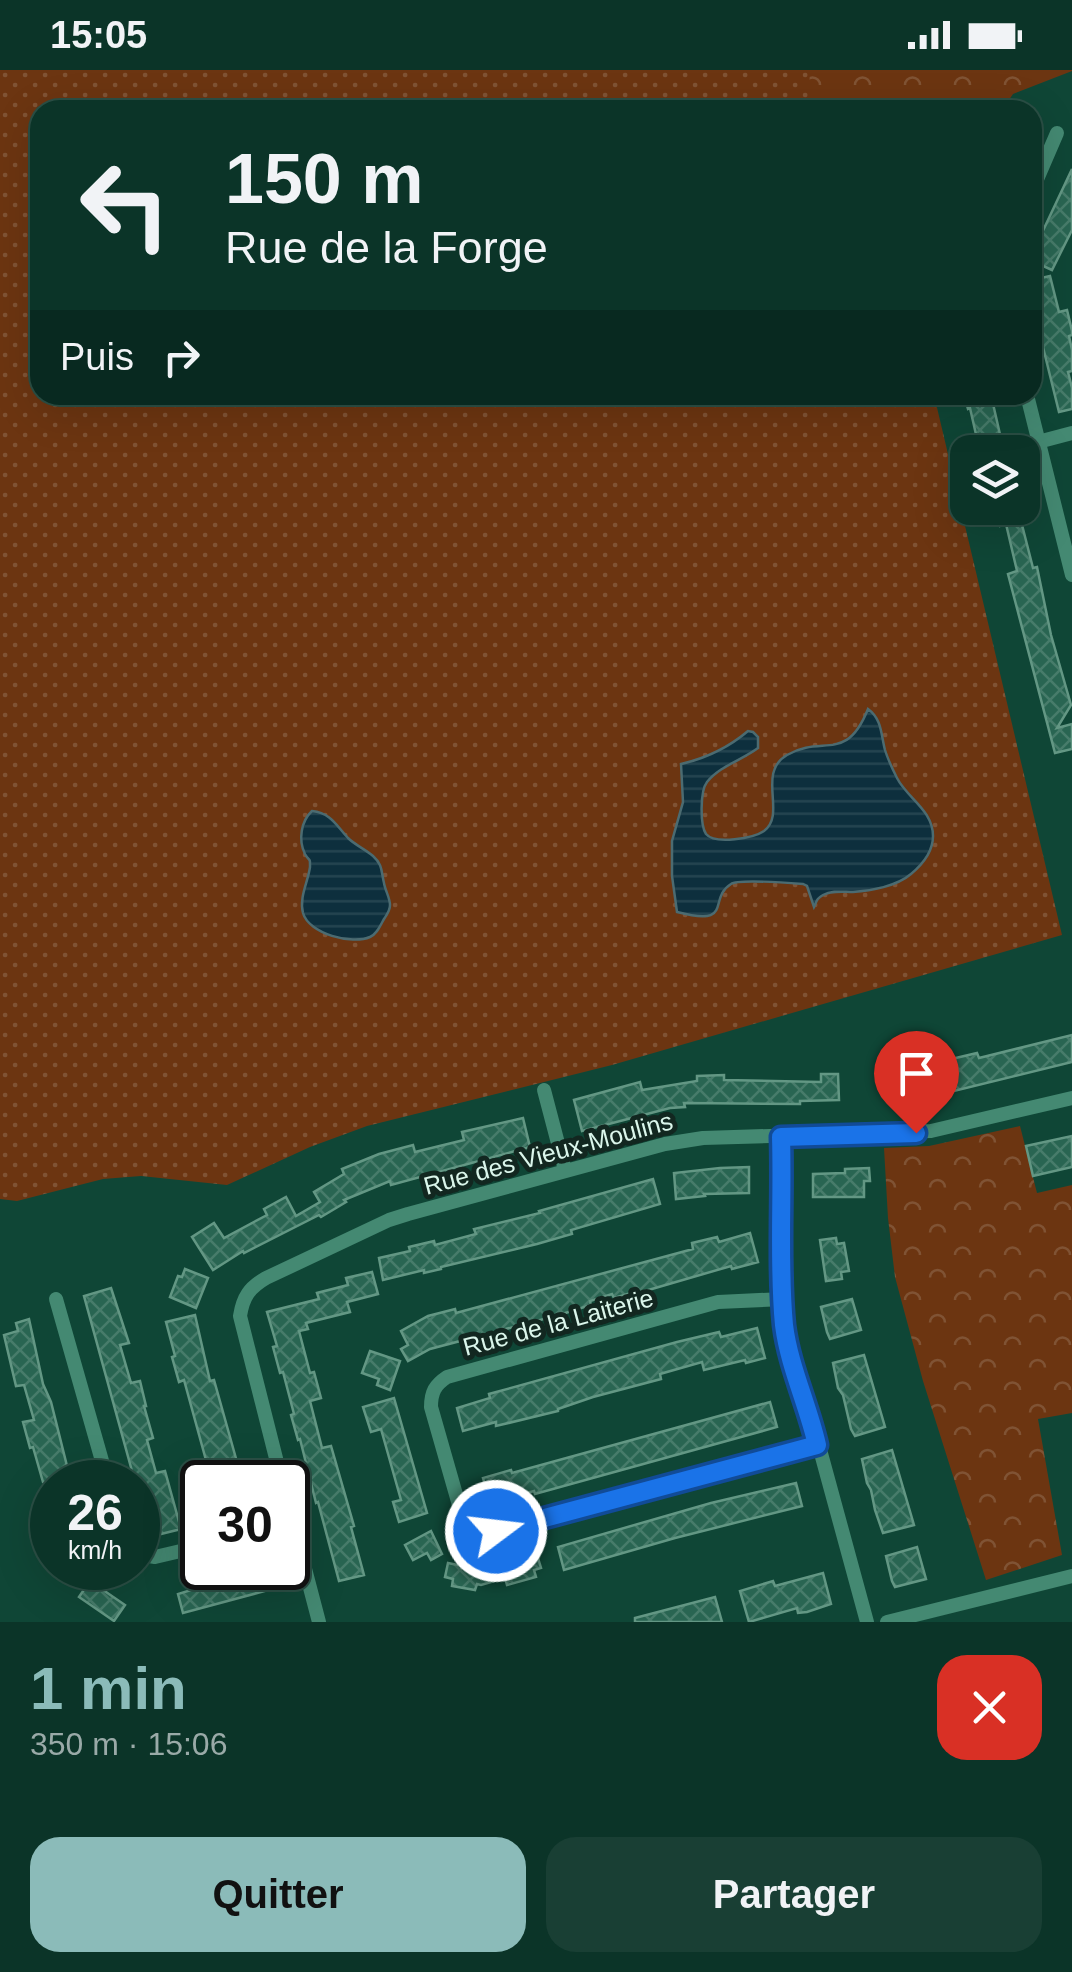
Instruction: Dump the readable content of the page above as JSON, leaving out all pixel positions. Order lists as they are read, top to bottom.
{
  "streets": {
    "street": ["Rue des Vieux-Moulins", "Rue de la Laiterie"]
  },
  "page": {
    "status": "15:05",
    "turn": ["150 m", "Rue de la Forge"],
    "then": "Puis",
    "speed": "26 km/h",
    "limit": "30",
    "heading": ["1 min", "350 m · 15:06"],
    "buttons": ["Quitter", "Partager"]
  }
}
